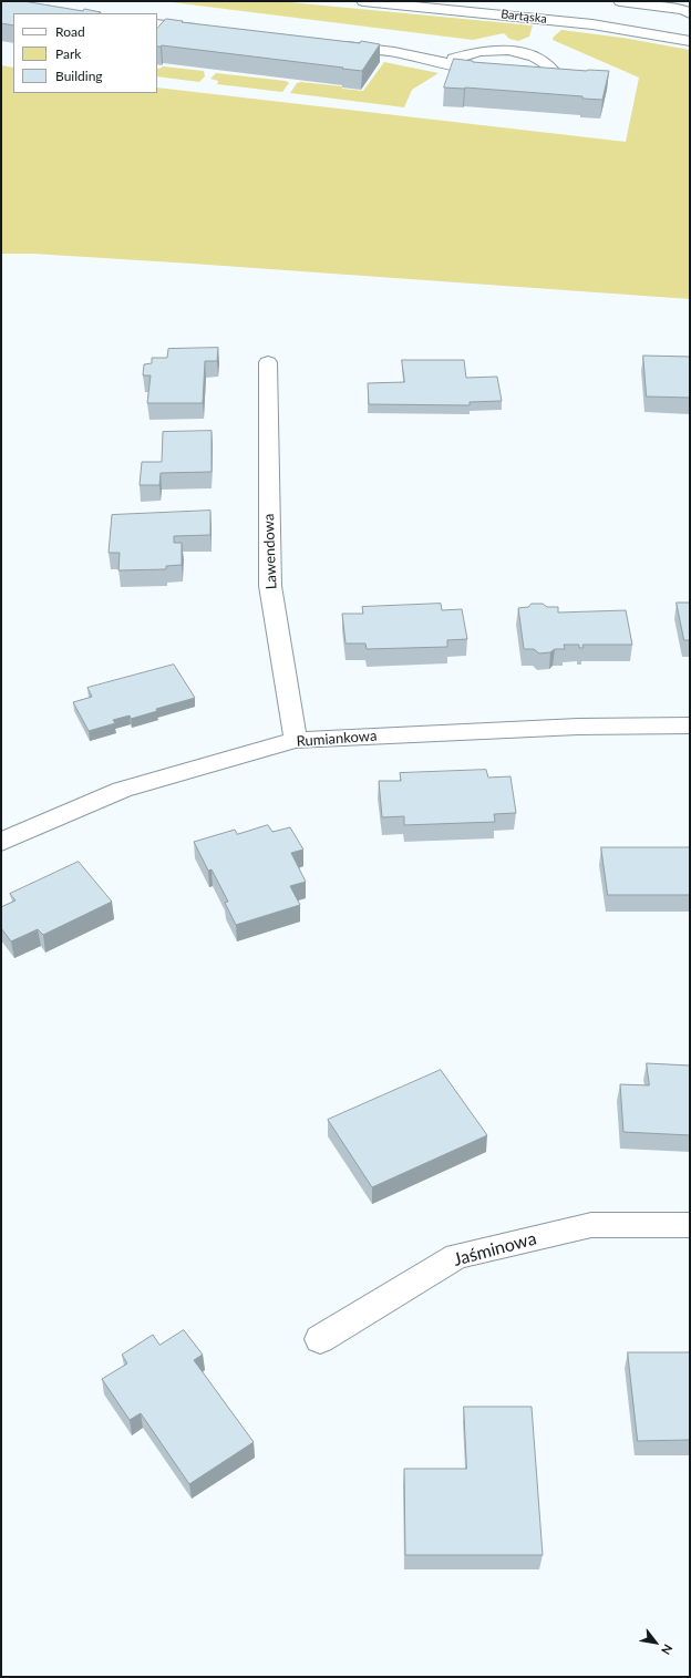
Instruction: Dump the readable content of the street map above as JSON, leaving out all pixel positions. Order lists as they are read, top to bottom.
{
  "streets": {
    "street": [
      "Bartąska",
      "Lawendowa",
      "Rumiankowa",
      "Jaśminowa"
    ]
  },
  "crossings": [
    ["Lawendowa", "Rumiankowa"]
  ],
  "legend": ["Road", "Park", "Building"],
  "north": "bottom right"
}
